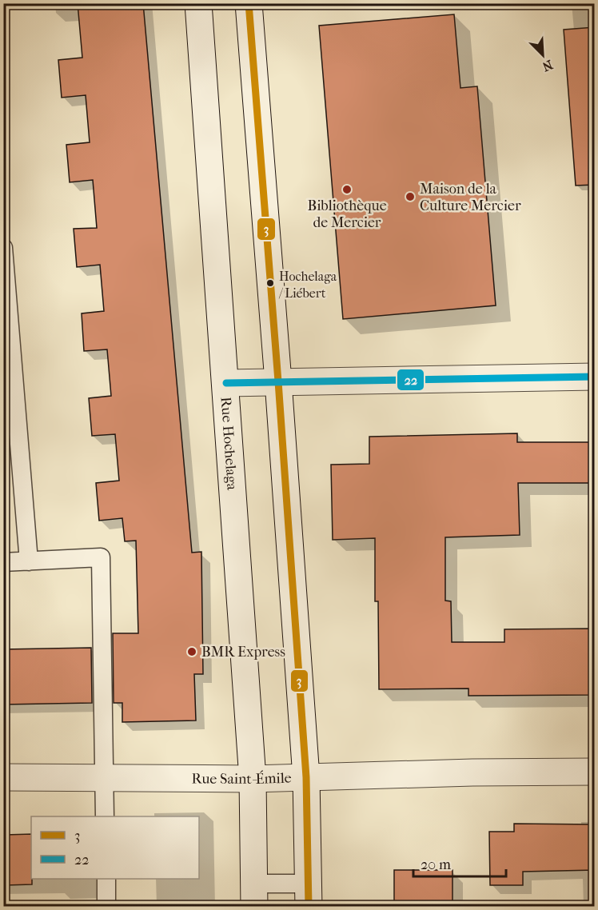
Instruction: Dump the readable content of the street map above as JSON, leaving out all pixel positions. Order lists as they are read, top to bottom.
{
  "streets": {
    "main road": ["Rue Hochelaga", "Rue Saint-Émile"]
  },
  "crossings": [
    ["Rue Hochelaga", "Rue Saint-Émile"]
  ],
  "places": [
    "Bibliothèque de Mercier",
    "Maison de la Culture Mercier",
    "Hochelaga / Liébert",
    "BMR Express"
  ],
  "lines": ["transit line 3", "transit line 22"],
  "legend": ["3", "22"],
  "scale_bar": "20 m",
  "north": "bottom right"
}
